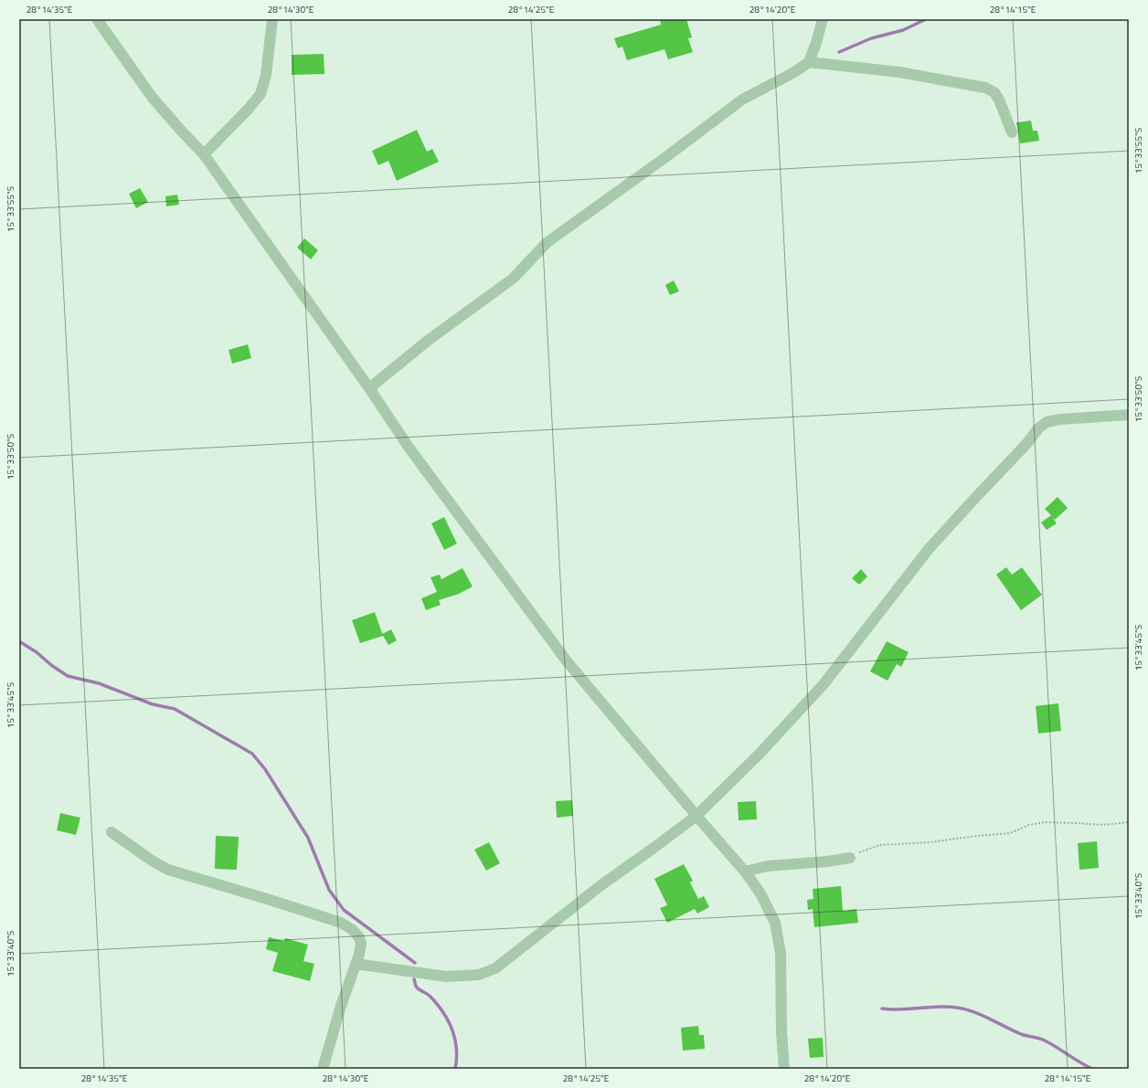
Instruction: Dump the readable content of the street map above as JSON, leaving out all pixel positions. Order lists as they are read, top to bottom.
{
  "coordinates": [
    "28°14'35\"E",
    "28°14'30\"E",
    "28°14'25\"E",
    "28°14'20\"E",
    "28°14'15\"E",
    "15°33'55\"S",
    "15°33'50\"S",
    "15°33'45\"S",
    "15°33'40\"S"
  ]
}
